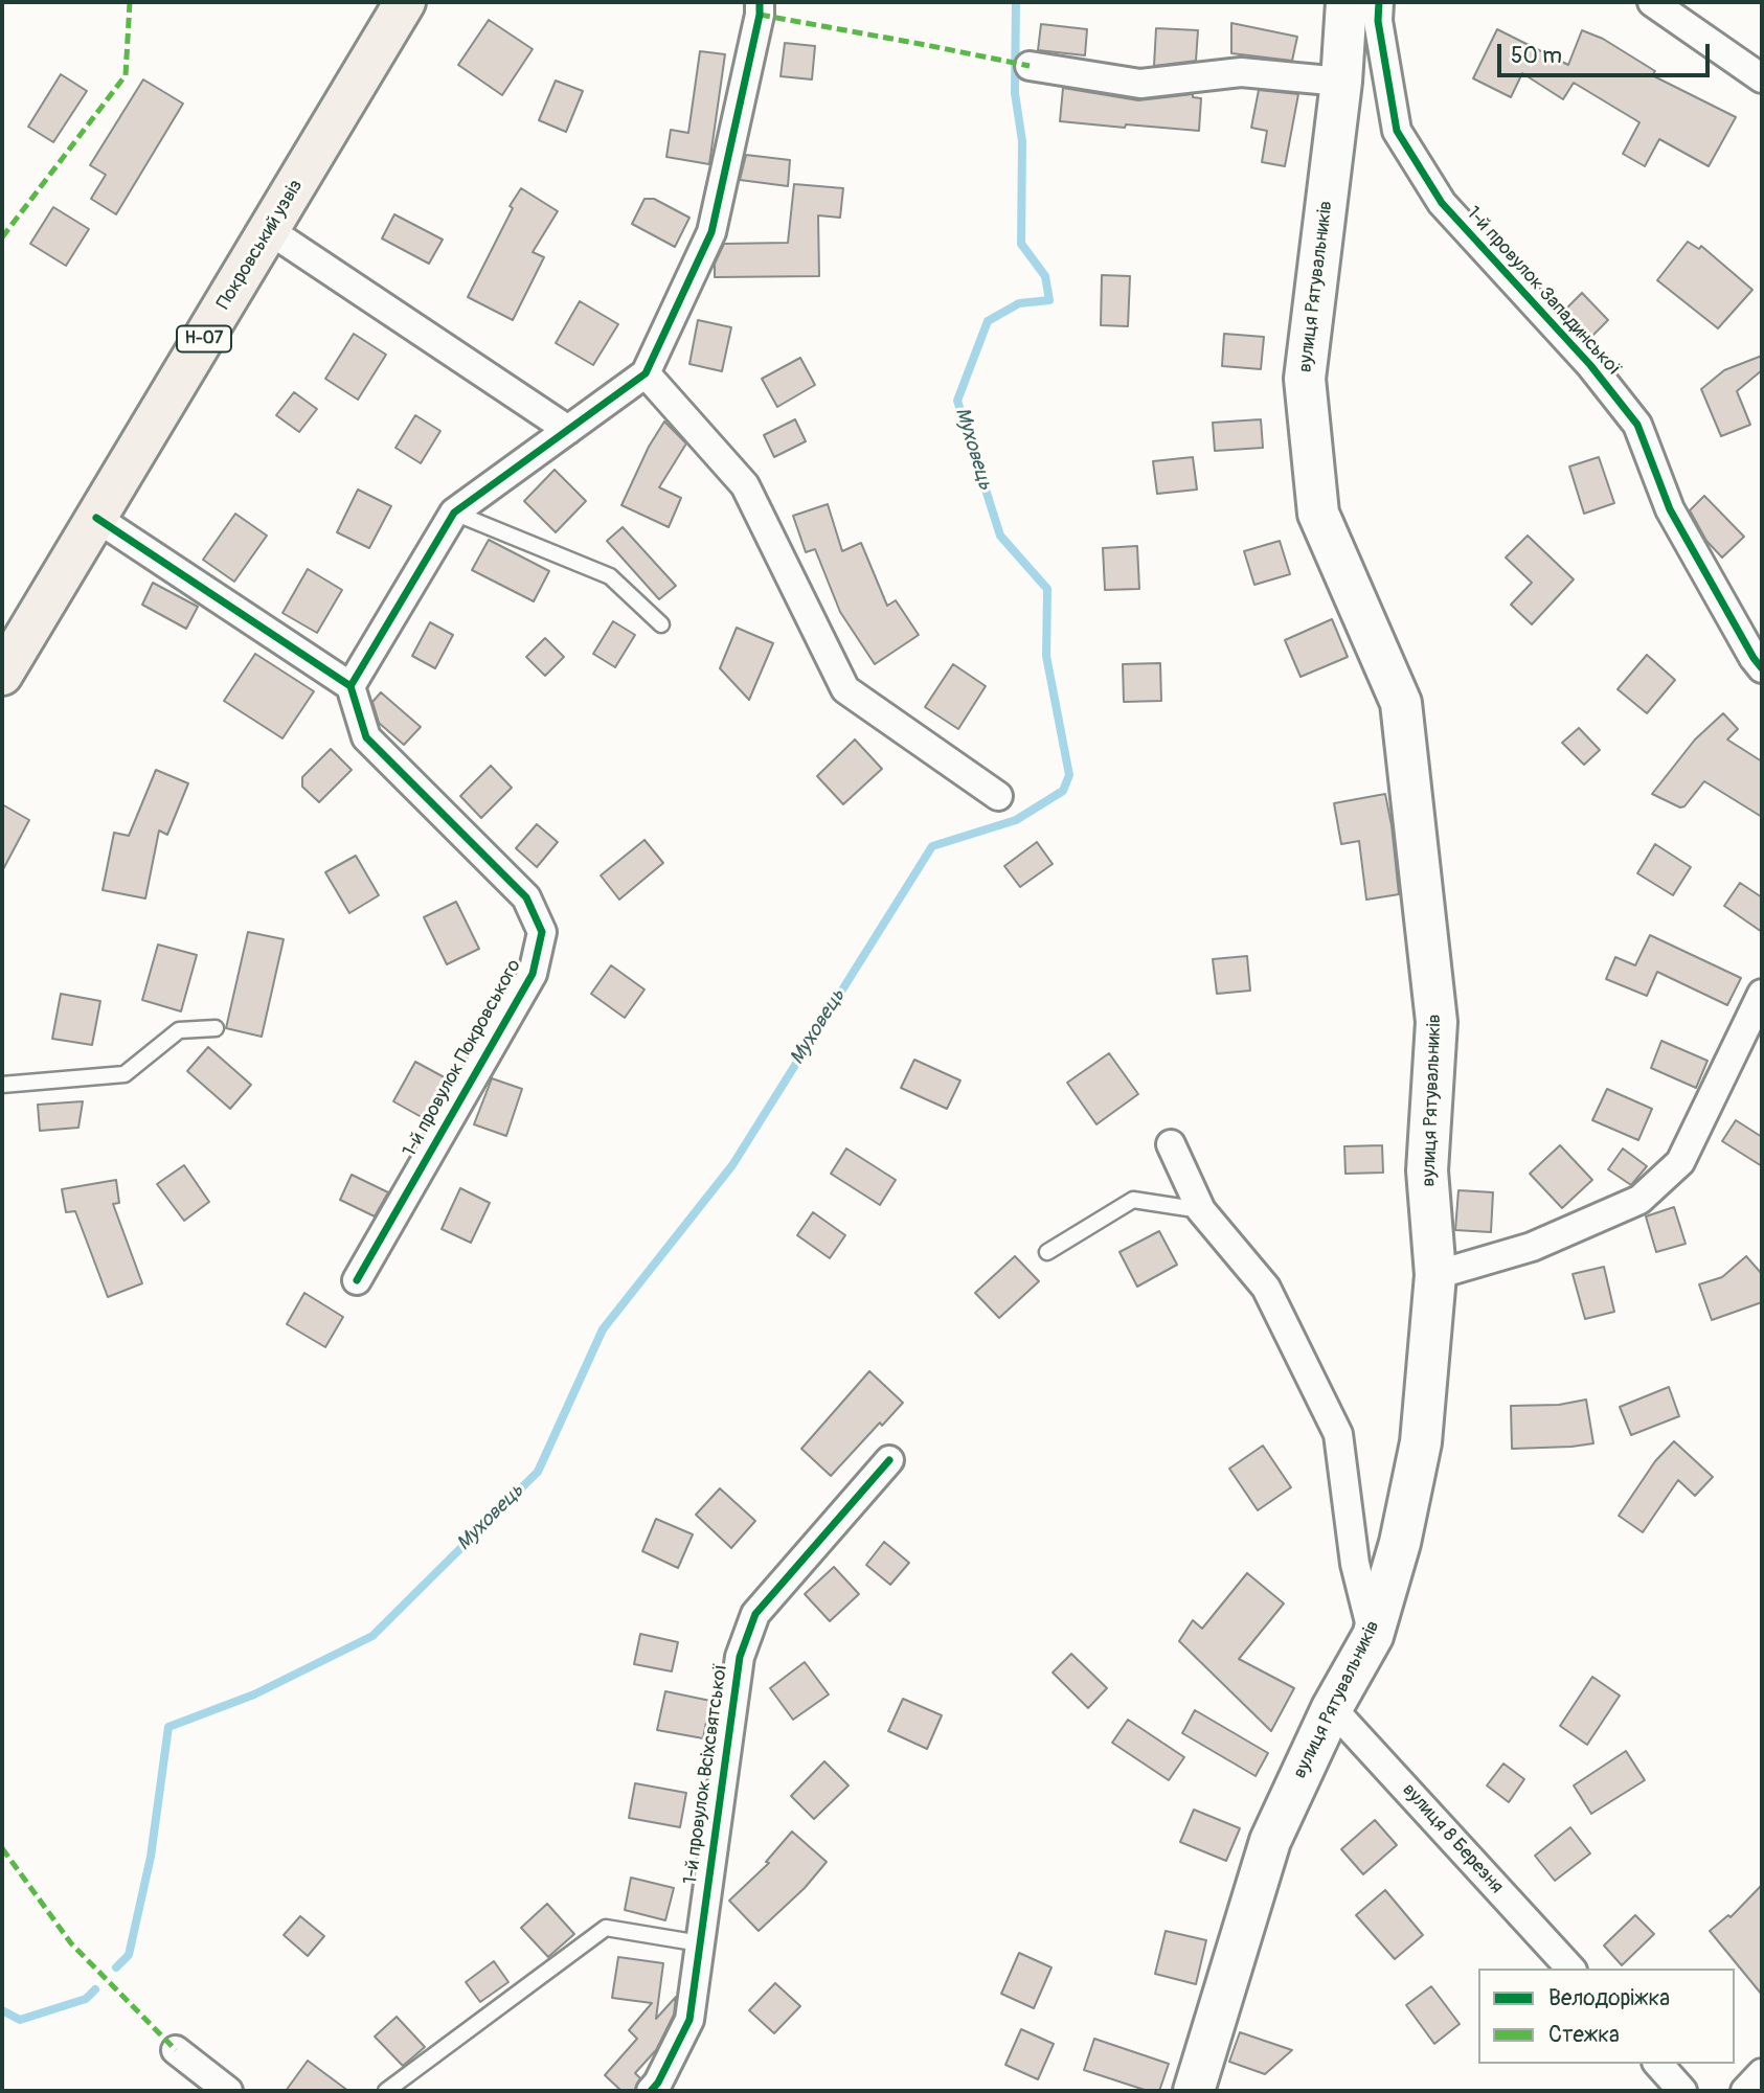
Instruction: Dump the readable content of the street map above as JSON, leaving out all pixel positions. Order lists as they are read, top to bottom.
{
  "streets": {
    "main road": ["Покровський узвіз", "вулиця Рятувальників", "Н-07"],
    "street": [
      "1-й провулок Западинської",
      "1-й провулок Покровського",
      "1-й провулок Всіхсвятської",
      "вулиця 8 Березня"
    ]
  },
  "crossings": [
    ["вулиця Рятувальників", "вулиця 8 Березня"]
  ],
  "water": ["Муховець"],
  "legend": ["Велодоріжка", "Стежка"],
  "scale_bar": "50 m"
}
